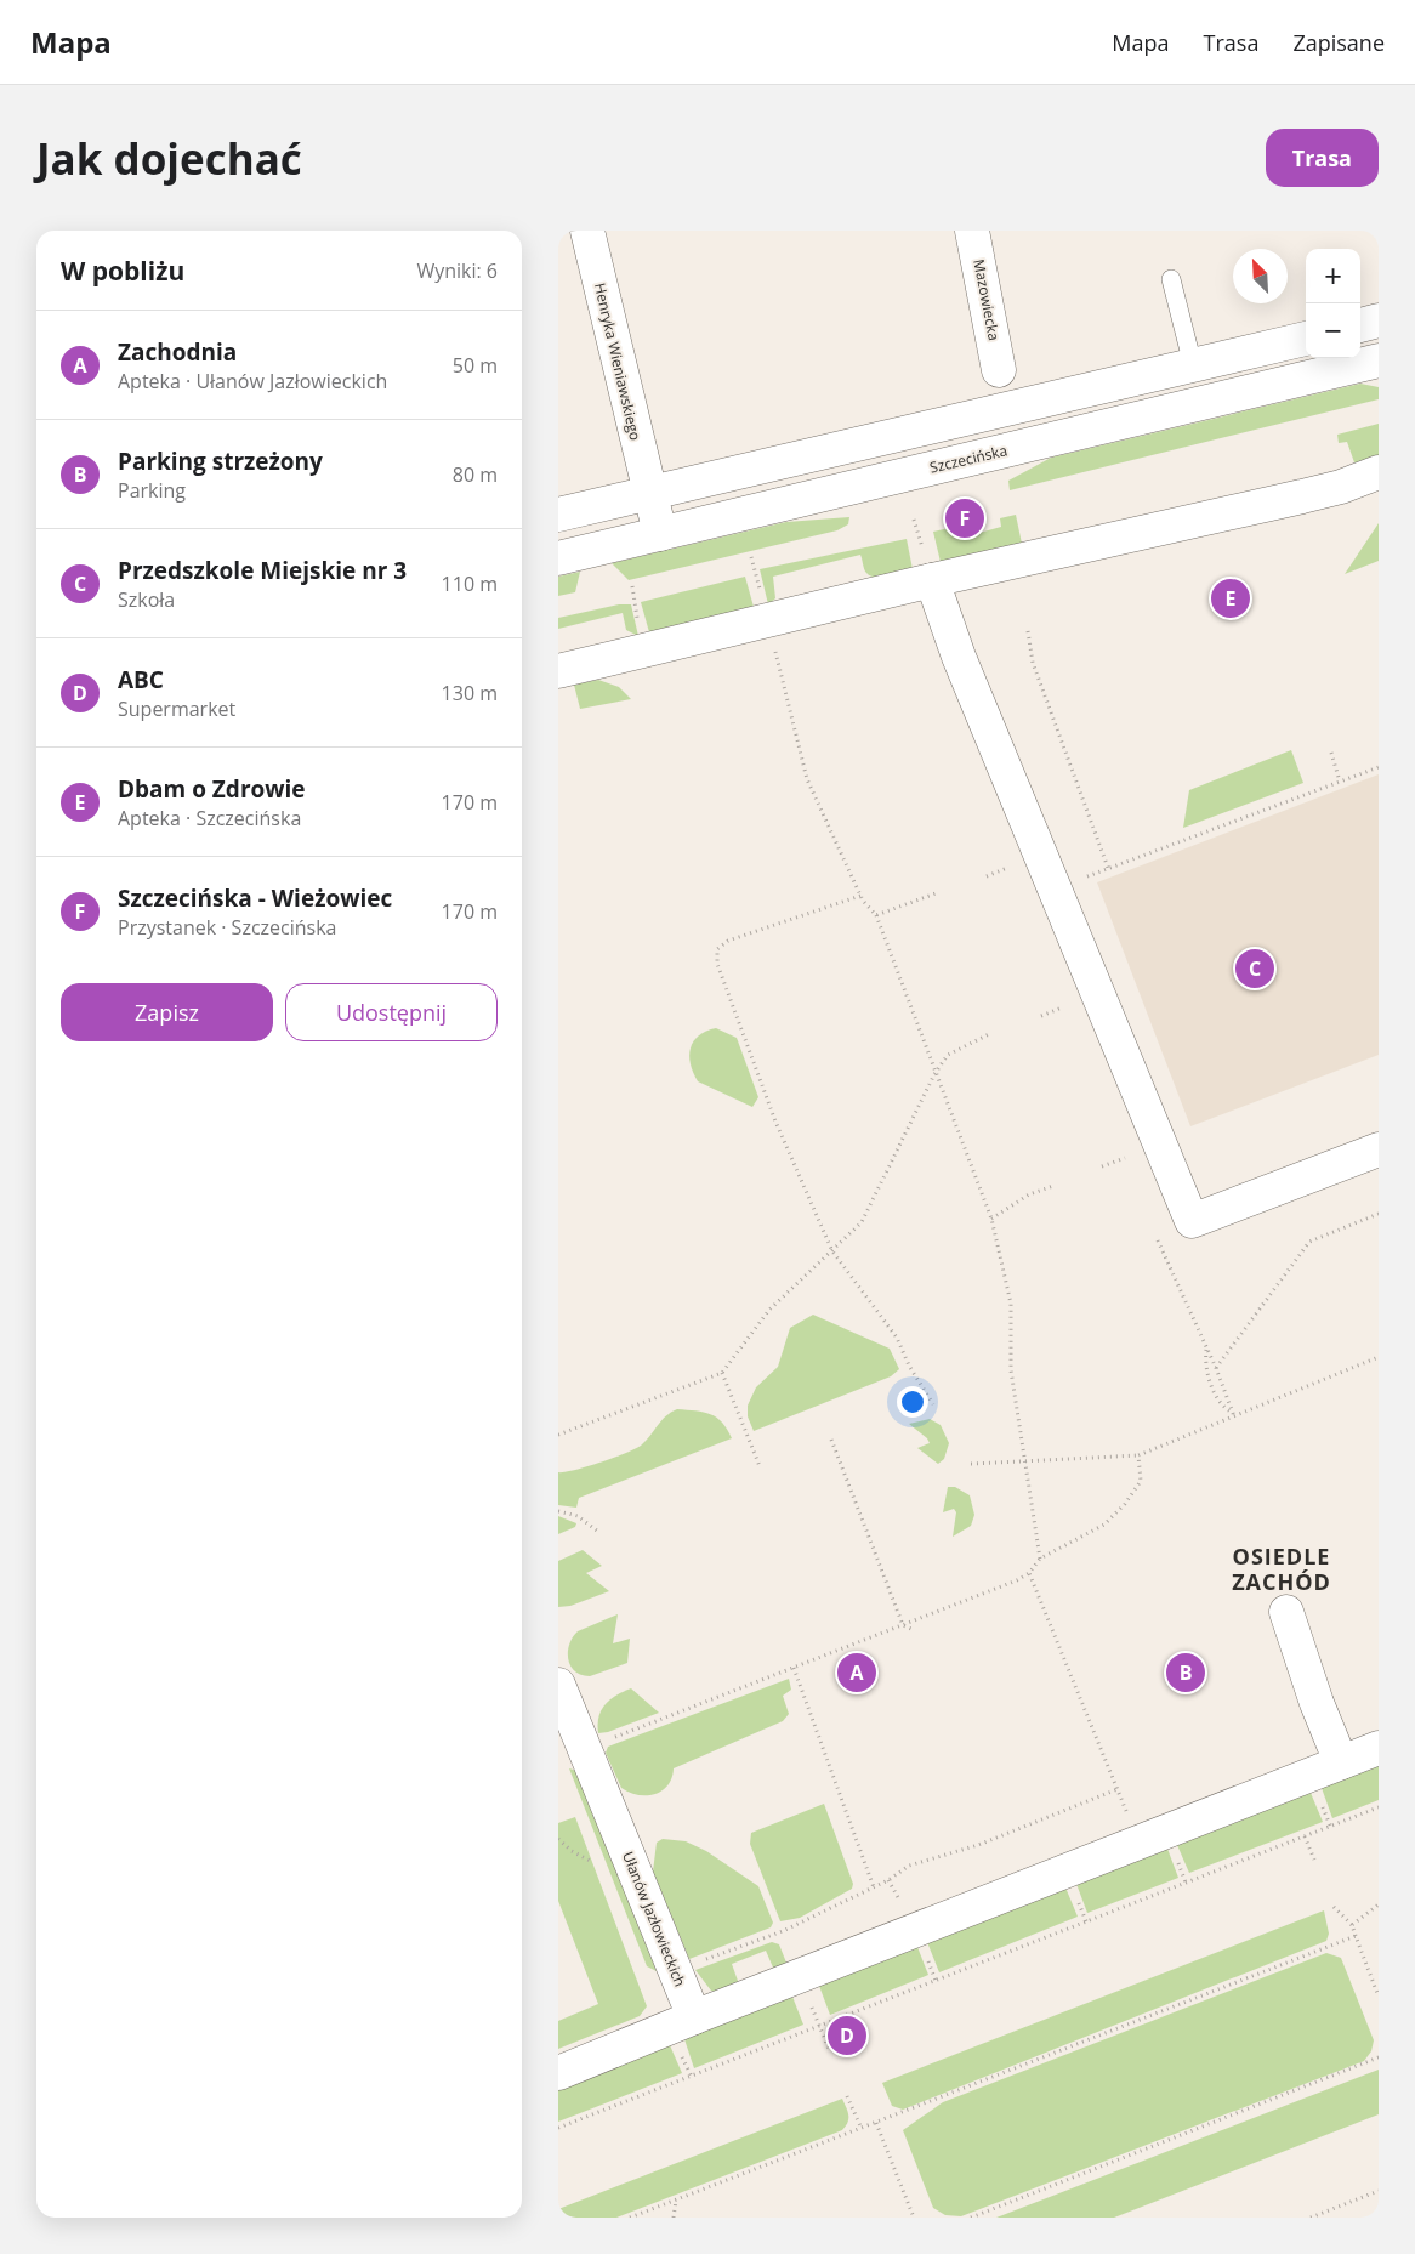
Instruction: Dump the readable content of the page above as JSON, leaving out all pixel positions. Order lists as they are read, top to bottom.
{
  "streets": {
    "street": [
      "Mazowiecka",
      "Henryka Wieniawskiego",
      "Szczecińska",
      "Ułanów Jazłowieckich"
    ]
  },
  "crossings": [
    ["Henryka Wieniawskiego", "Szczecińska"]
  ],
  "districts": ["OSIEDLE ZACHÓD"],
  "north": "top left",
  "page": {
    "header": "Mapa",
    "nav": ["Mapa", "Trasa", "Zapisane"],
    "buttons": [
      "Trasa",
      ["Zapisz", "Udostępnij"]
    ],
    "title": "Jak dojechać",
    "heading": ["W pobliżu", "Wyniki: 6"],
    "map_buttons": ["+", "−"],
    "list": [
      {
        "mark": "A",
        "name": "Zachodnia",
        "note": "Apteka · Ułanów Jazłowieckich",
        "value": "50 m"
      },
      {
        "mark": "B",
        "name": "Parking strzeżony",
        "note": "Parking",
        "value": "80 m"
      },
      {
        "mark": "C",
        "name": "Przedszkole Miejskie nr 3",
        "note": "Szkoła",
        "value": "110 m"
      },
      {
        "mark": "D",
        "name": "ABC",
        "note": "Supermarket",
        "value": "130 m"
      },
      {
        "mark": "E",
        "name": "Dbam o Zdrowie",
        "note": "Apteka · Szczecińska",
        "value": "170 m"
      },
      {
        "mark": "F",
        "name": "Szczecińska - Wieżowiec",
        "note": "Przystanek · Szczecińska",
        "value": "170 m"
      }
    ],
    "pins": [
      "F",
      "E",
      "C",
      "A",
      "B",
      "D"
    ]
  }
}
